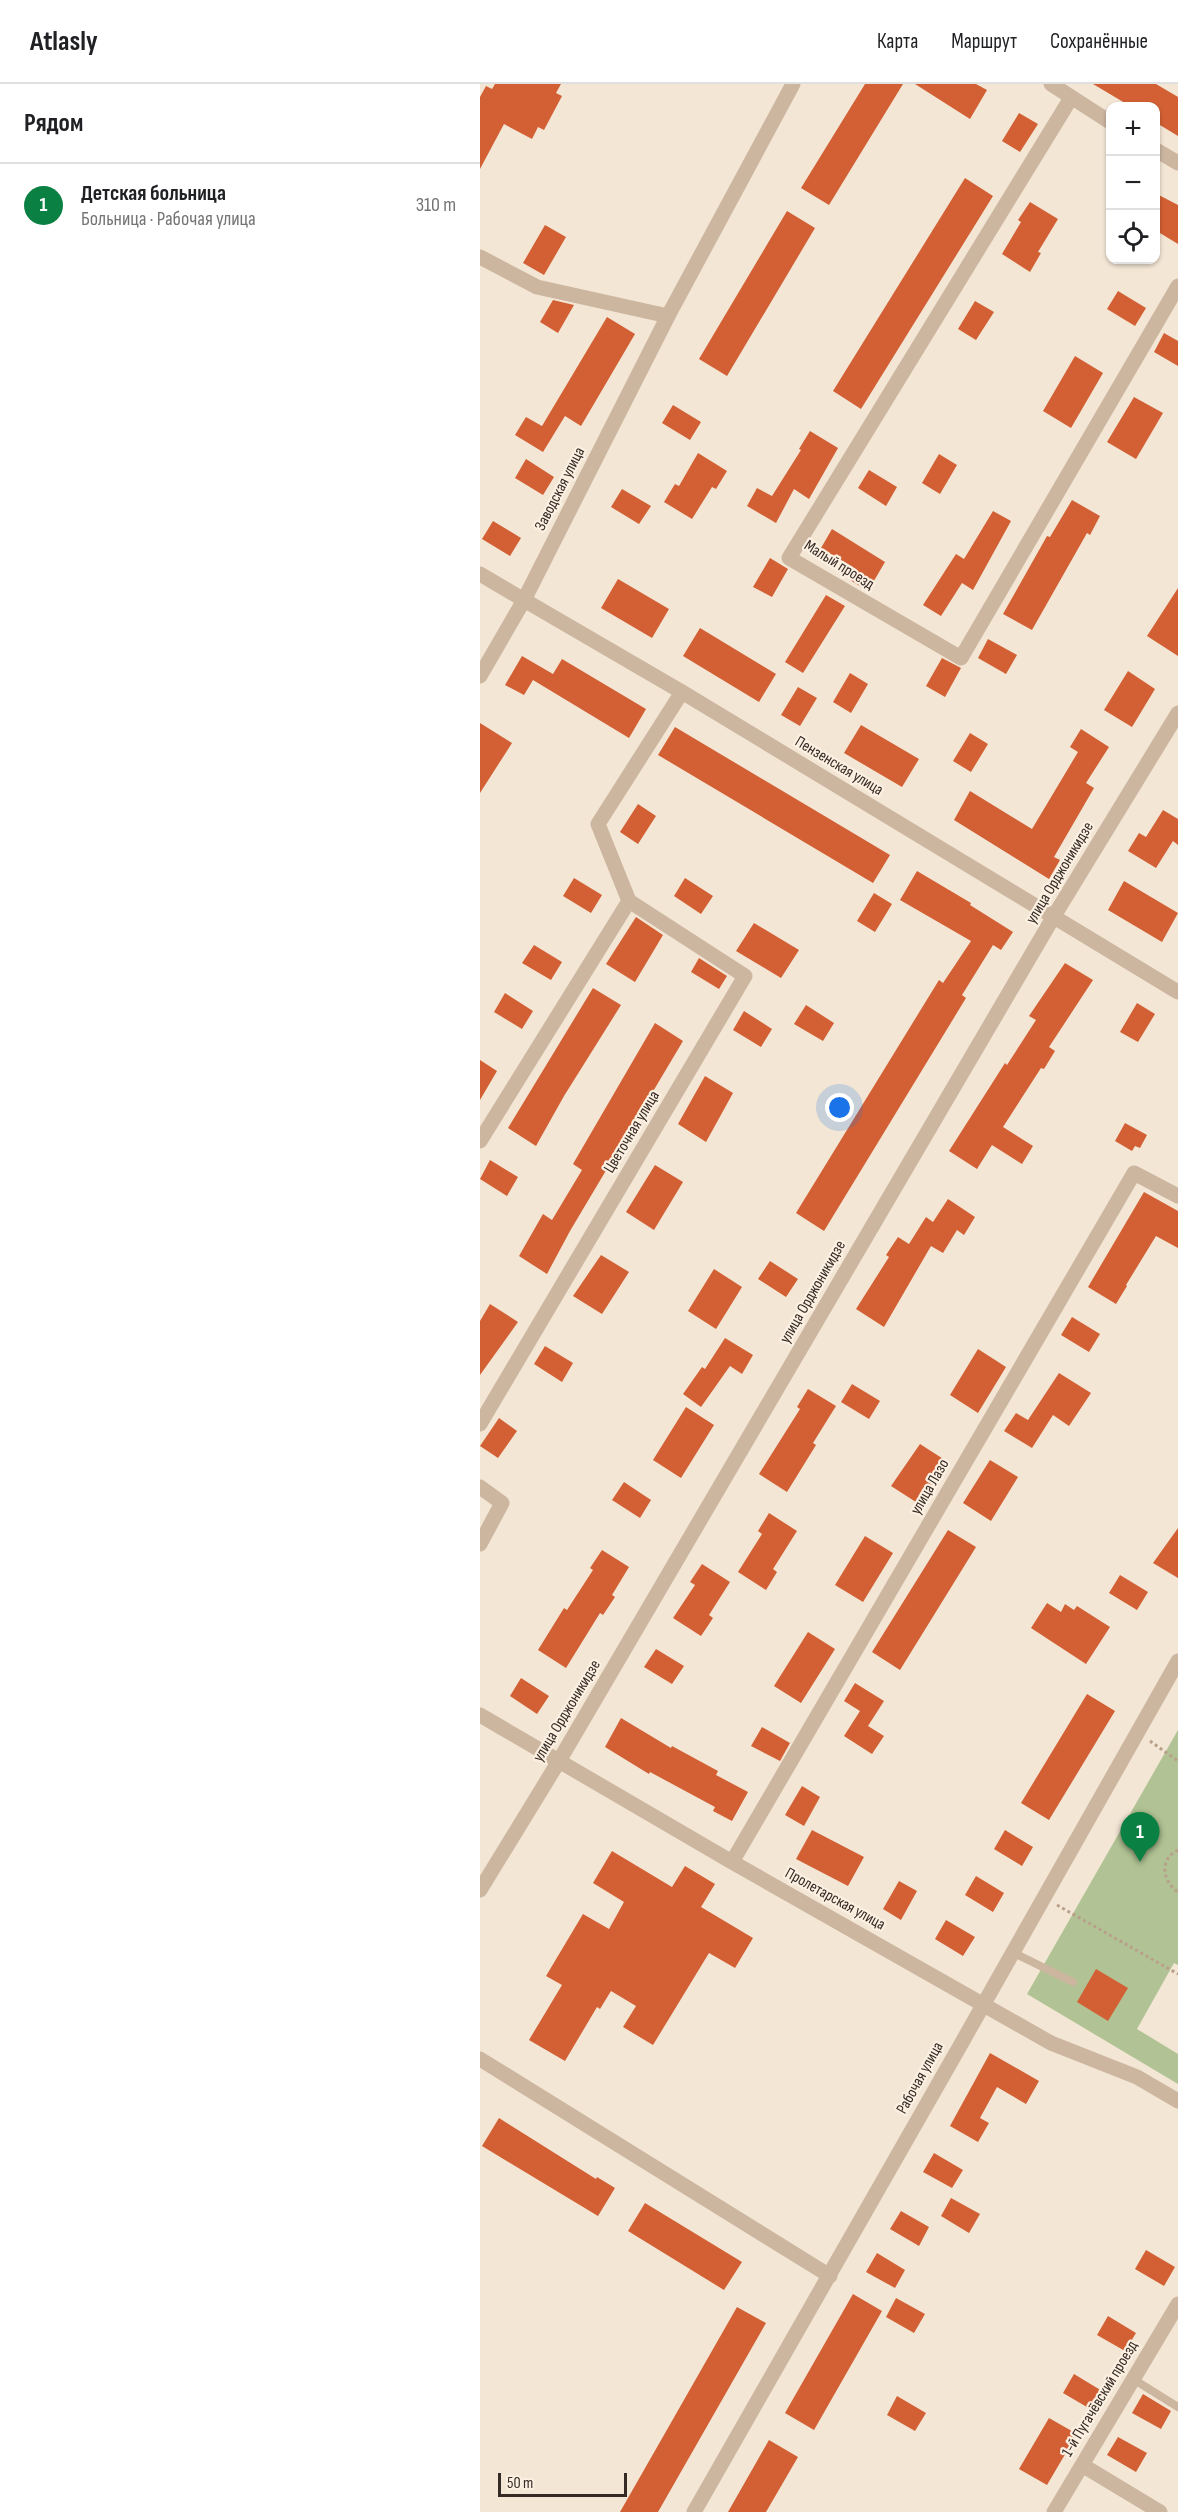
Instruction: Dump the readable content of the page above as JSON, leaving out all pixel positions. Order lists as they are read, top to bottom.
{
  "streets": {
    "street": [
      "Заводская улица",
      "Малый проезд",
      "Пензенская улица",
      "улица Орджоникидзе",
      "Цветочная улица",
      "улица Лазо",
      "Пролетарская улица",
      "Рабочая улица",
      "1-й Пугачёвский проезд"
    ]
  },
  "crossings": [
    ["Заводская улица", "Пензенская улица"],
    ["Пензенская улица", "улица Орджоникидзе"],
    ["улица Орджоникидзе", "Пролетарская улица"],
    ["улица Лазо", "Пролетарская улица"],
    ["Пролетарская улица", "Рабочая улица"]
  ],
  "scale_bar": "50 m",
  "page": {
    "header": "Atlasly",
    "nav": ["Карта", "Маршрут", "Сохранённые"],
    "heading": "Рядом",
    "map_buttons": ["+", "−"],
    "list": [
      {
        "mark": "1",
        "name": "Детская больница",
        "note": "Больница · Рабочая улица",
        "value": "310 m"
      }
    ],
    "pins": "1",
    "scale": "50 m"
  }
}
